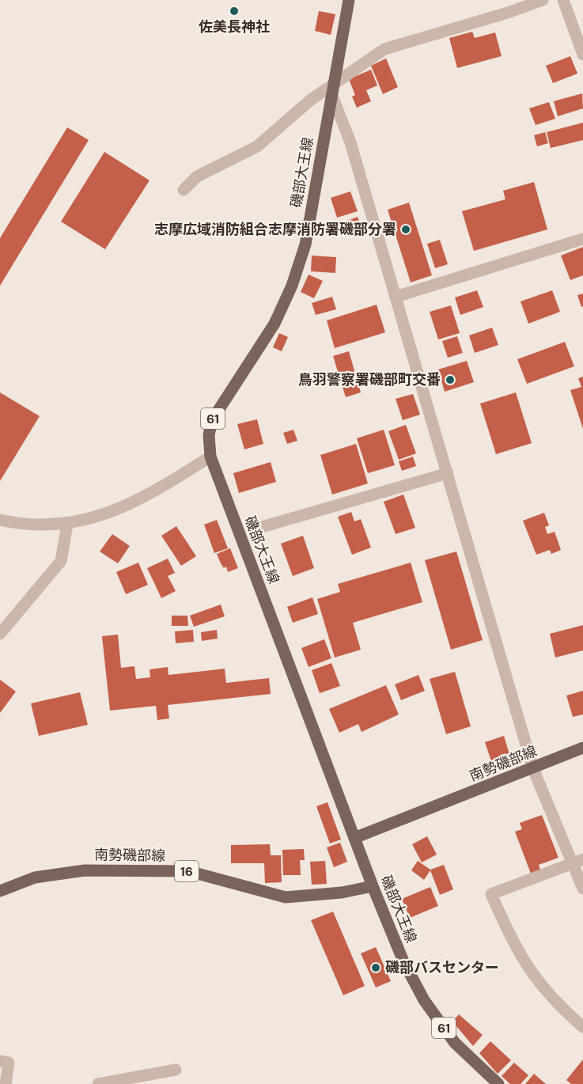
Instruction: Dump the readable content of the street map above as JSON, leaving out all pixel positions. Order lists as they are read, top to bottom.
{
  "streets": {
    "main road": [
      "磯部大王線",
      "61",
      "南勢磯部線",
      "16"
    ]
  },
  "crossings": [
    ["磯部大王線", "南勢磯部線"]
  ],
  "places": [
    "佐美長神社",
    "志摩広域消防組合志摩消防署磯部分署",
    "鳥羽警察署磯部町交番",
    "磯部バスセンター"
  ]
}
